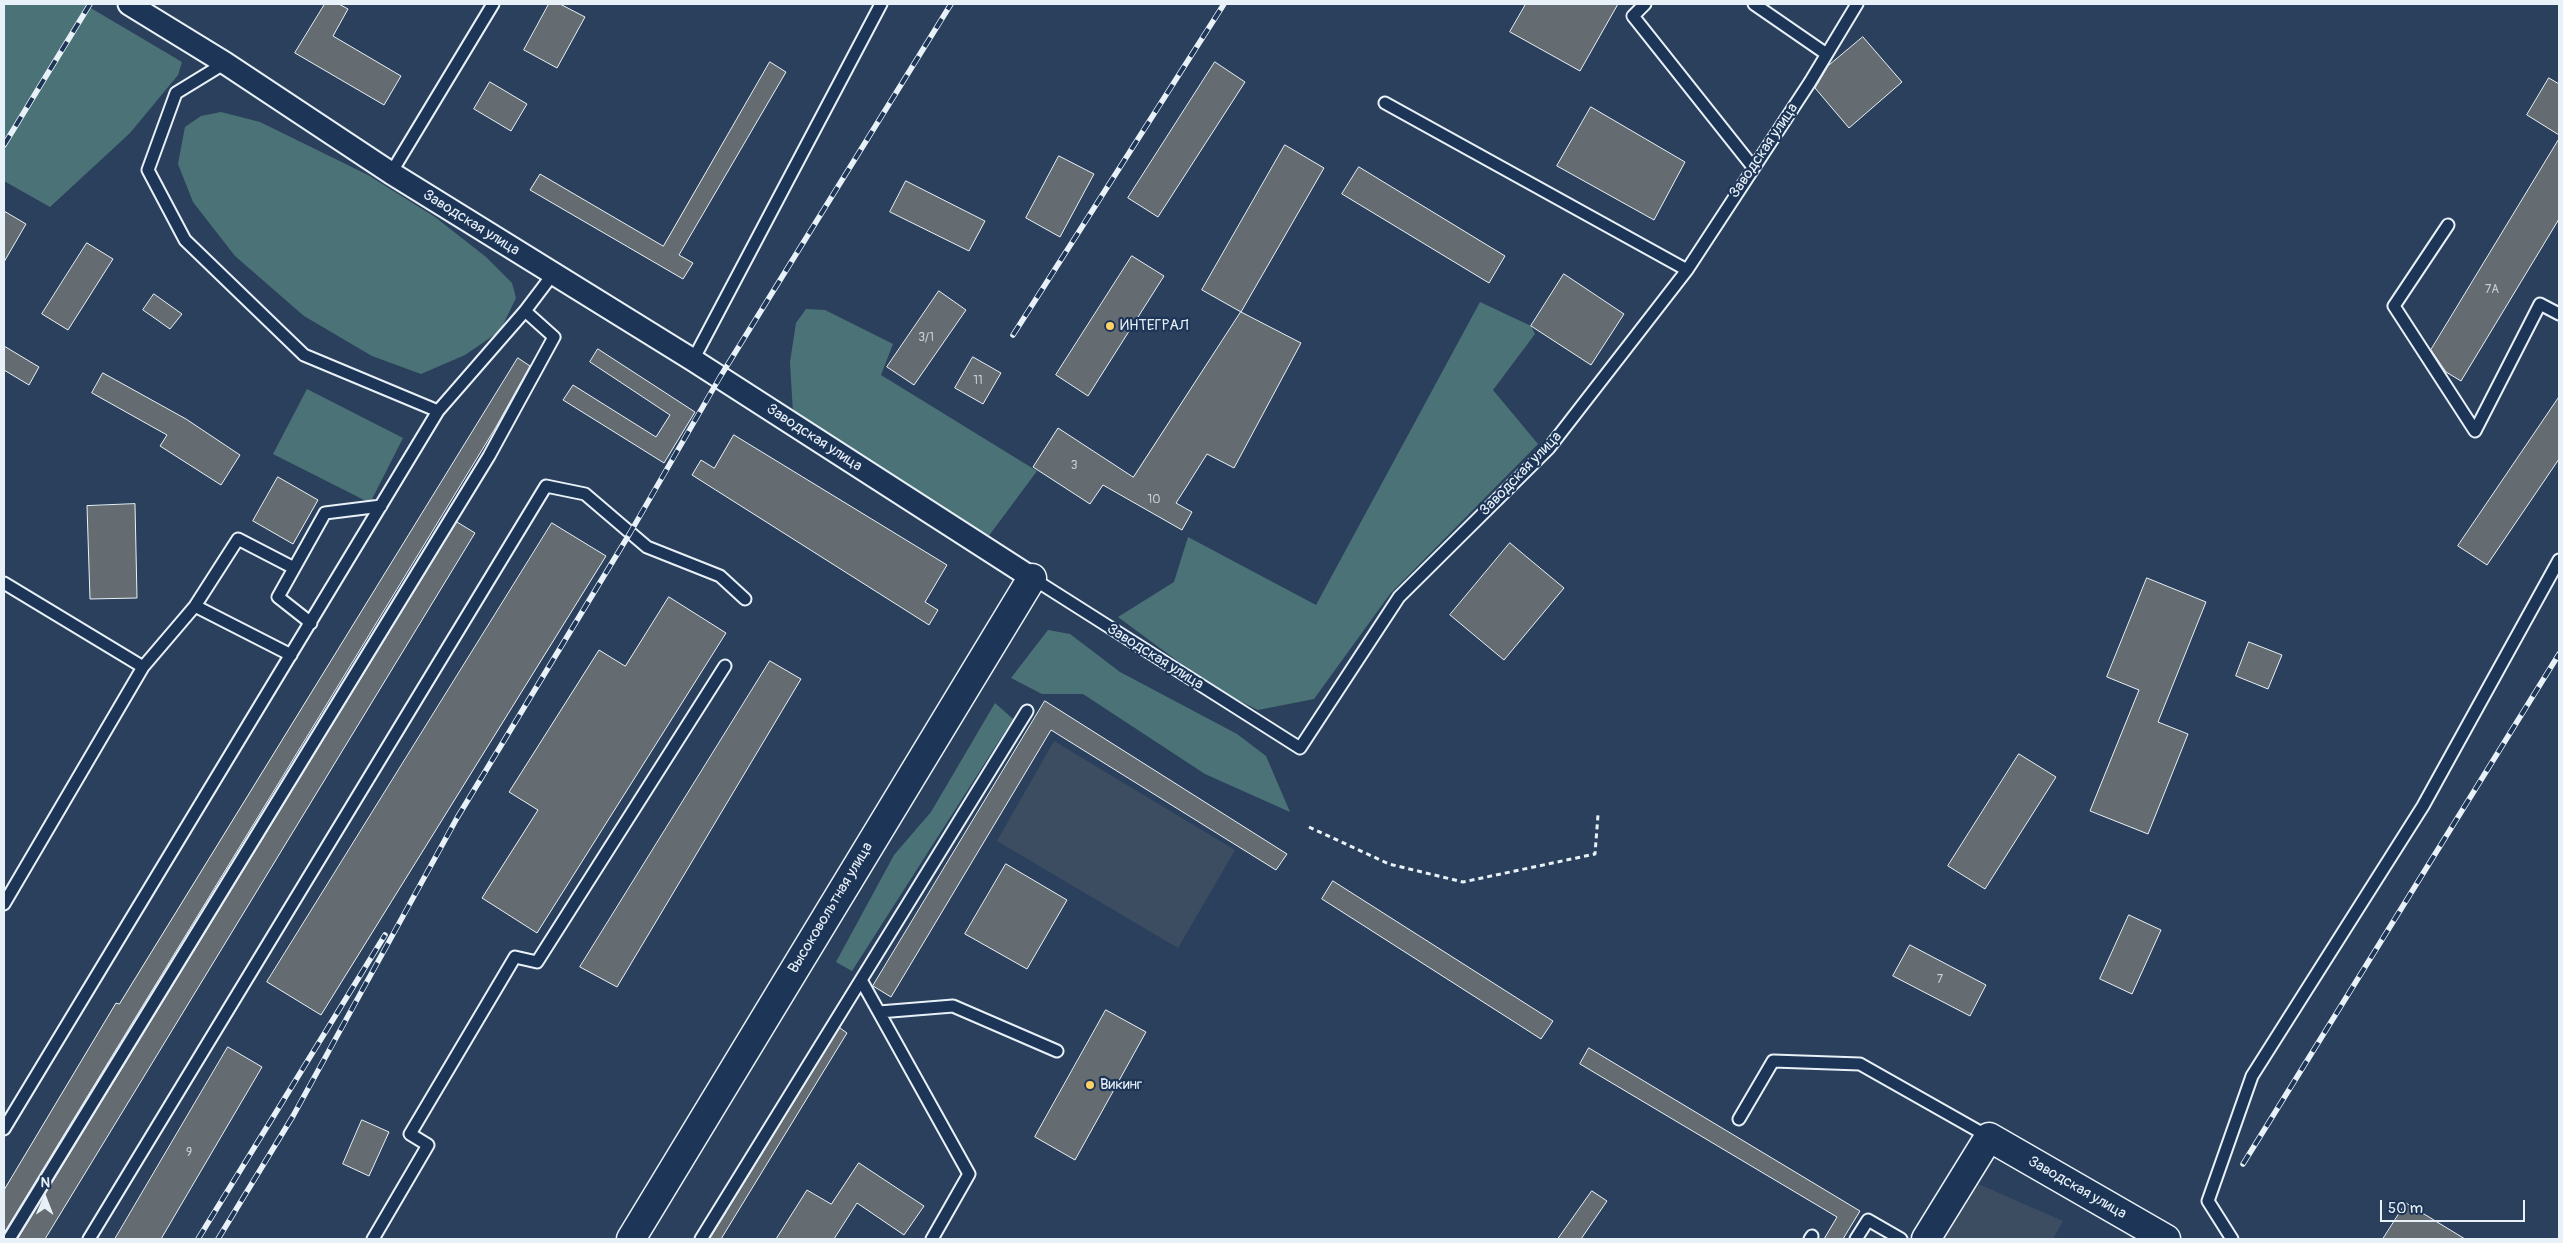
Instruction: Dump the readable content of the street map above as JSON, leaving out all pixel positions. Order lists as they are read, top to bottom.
{
  "streets": {
    "street": ["Заводская улица", "Высоковольтная улица"]
  },
  "crossings": [
    ["Заводская улица", "Высоковольтная улица"]
  ],
  "places": ["ИНТЕГРАЛ", "Викинг"],
  "house_numbers": [
    "7А",
    "3/1",
    "11",
    "3",
    "10",
    "7",
    "9"
  ],
  "scale_bar": "50 m",
  "north": "top"
}
